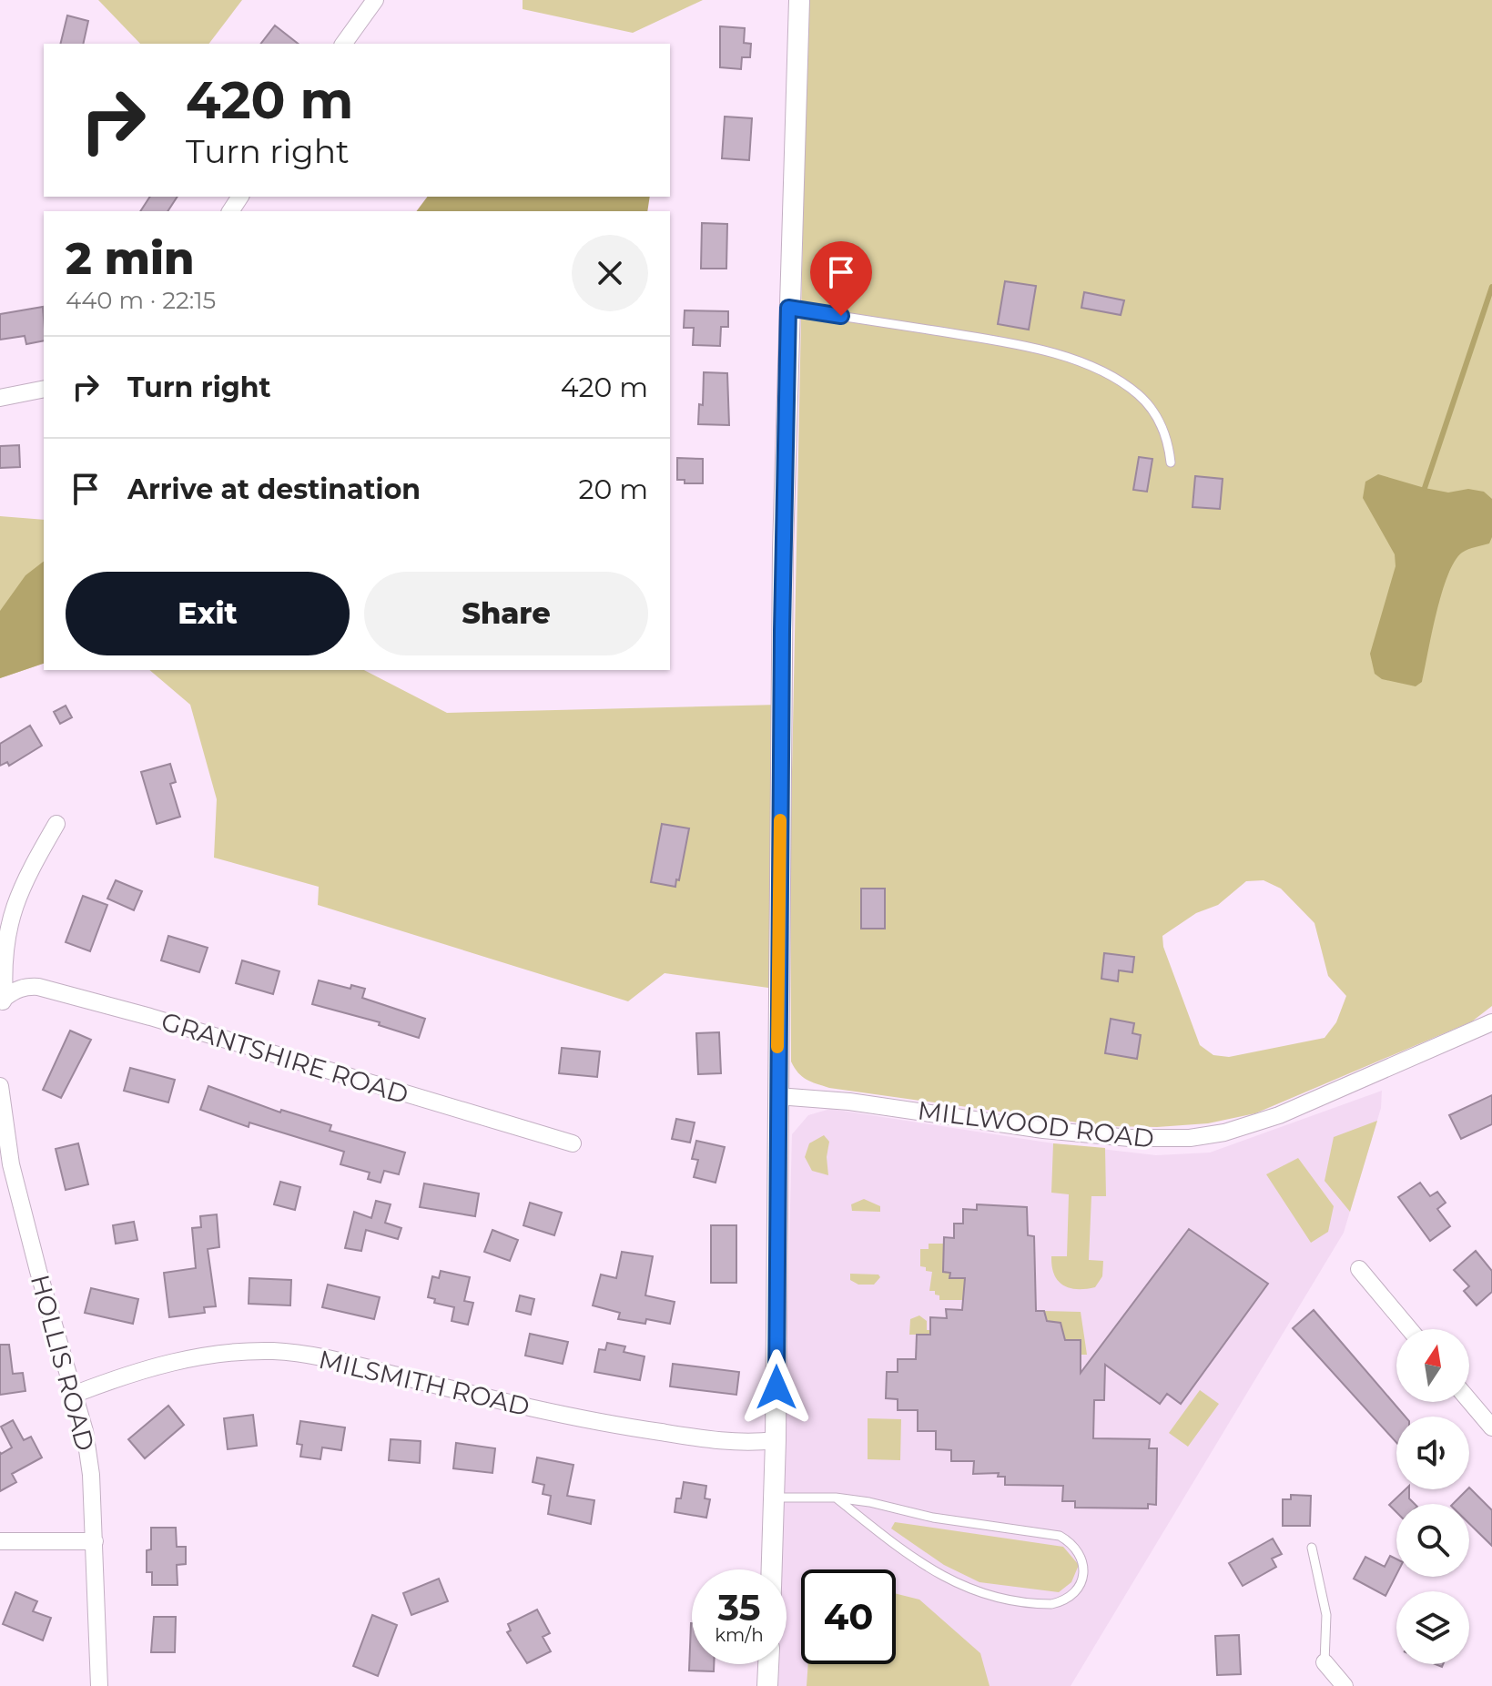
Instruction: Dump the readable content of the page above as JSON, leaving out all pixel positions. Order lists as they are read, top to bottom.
{
  "streets": {
    "street": [
      "GRANTSHIRE ROAD",
      "MILLWOOD ROAD",
      "HOLLIS ROAD",
      "MILSMITH ROAD"
    ]
  },
  "crossings": [
    ["HOLLIS ROAD", "MILSMITH ROAD"]
  ],
  "north": "top",
  "page": {
    "turn": ["420 m", "Turn right"],
    "heading": ["2 min", "440 m · 22:15"],
    "list": [
      {
        "name": "Turn right",
        "value": "420 m"
      },
      {
        "name": "Arrive at destination",
        "value": "20 m"
      }
    ],
    "buttons": ["Exit", "Share"],
    "speed": "35 km/h",
    "limit": "40"
  }
}
